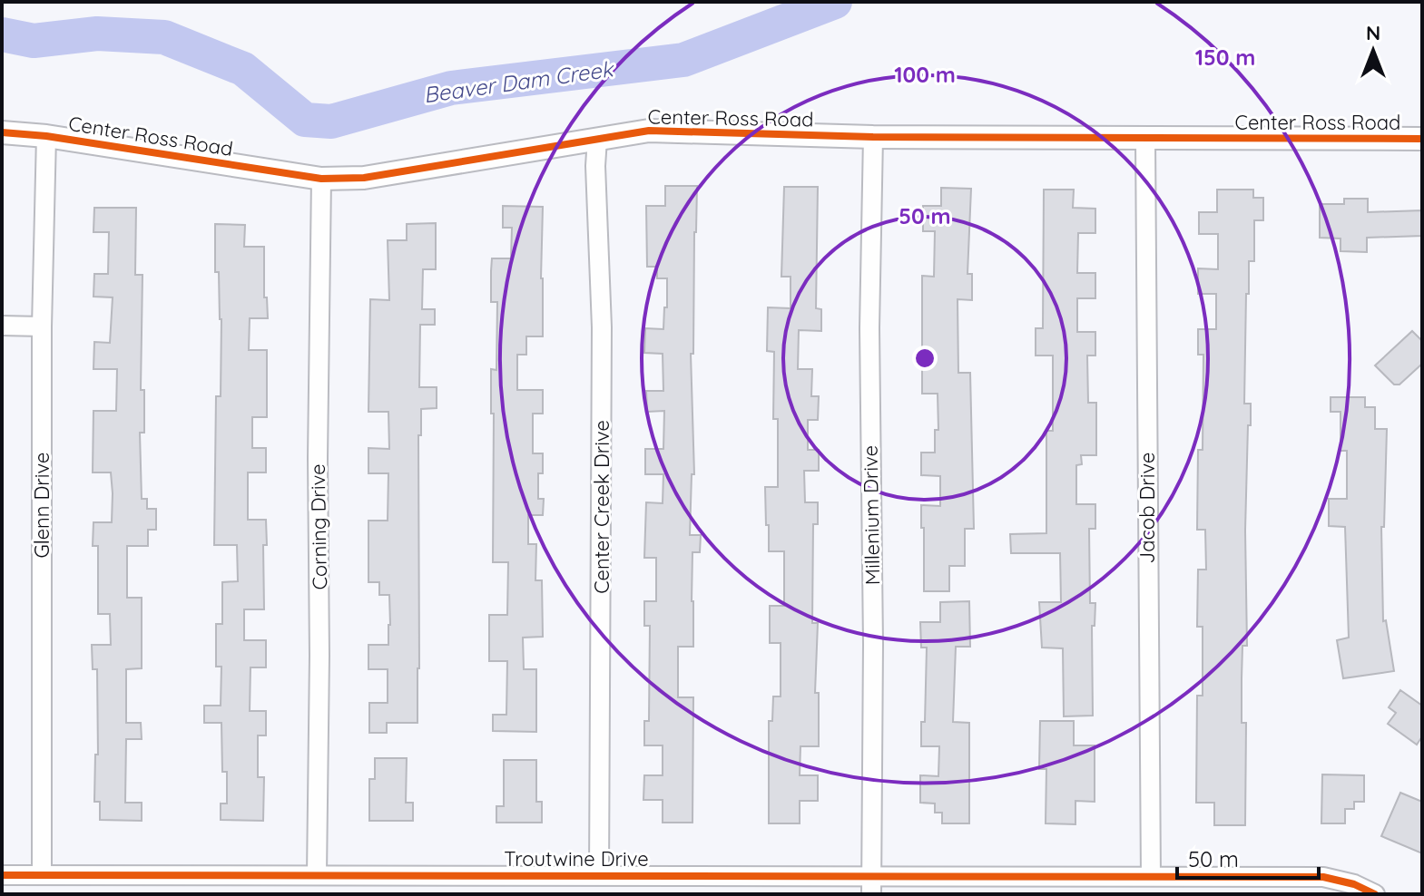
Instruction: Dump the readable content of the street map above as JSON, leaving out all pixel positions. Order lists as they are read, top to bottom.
{
  "streets": {
    "street": [
      "Center Ross Road",
      "Glenn Drive",
      "Center Creek Drive",
      "Jacob Drive",
      "Millenium Drive",
      "Corning Drive",
      "Troutwine Drive"
    ]
  },
  "crossings": [
    ["Center Ross Road", "Glenn Drive"],
    ["Center Ross Road", "Center Creek Drive"],
    ["Center Ross Road", "Jacob Drive"],
    ["Center Ross Road", "Millenium Drive"],
    ["Center Ross Road", "Corning Drive"],
    ["Glenn Drive", "Troutwine Drive"],
    ["Center Creek Drive", "Troutwine Drive"],
    ["Jacob Drive", "Troutwine Drive"],
    ["Millenium Drive", "Troutwine Drive"],
    ["Corning Drive", "Troutwine Drive"]
  ],
  "water": ["Beaver Dam Creek"],
  "scale_bar": "50 m",
  "north": "top",
  "rings": ["150 m", "100 m", "50 m"]
}
